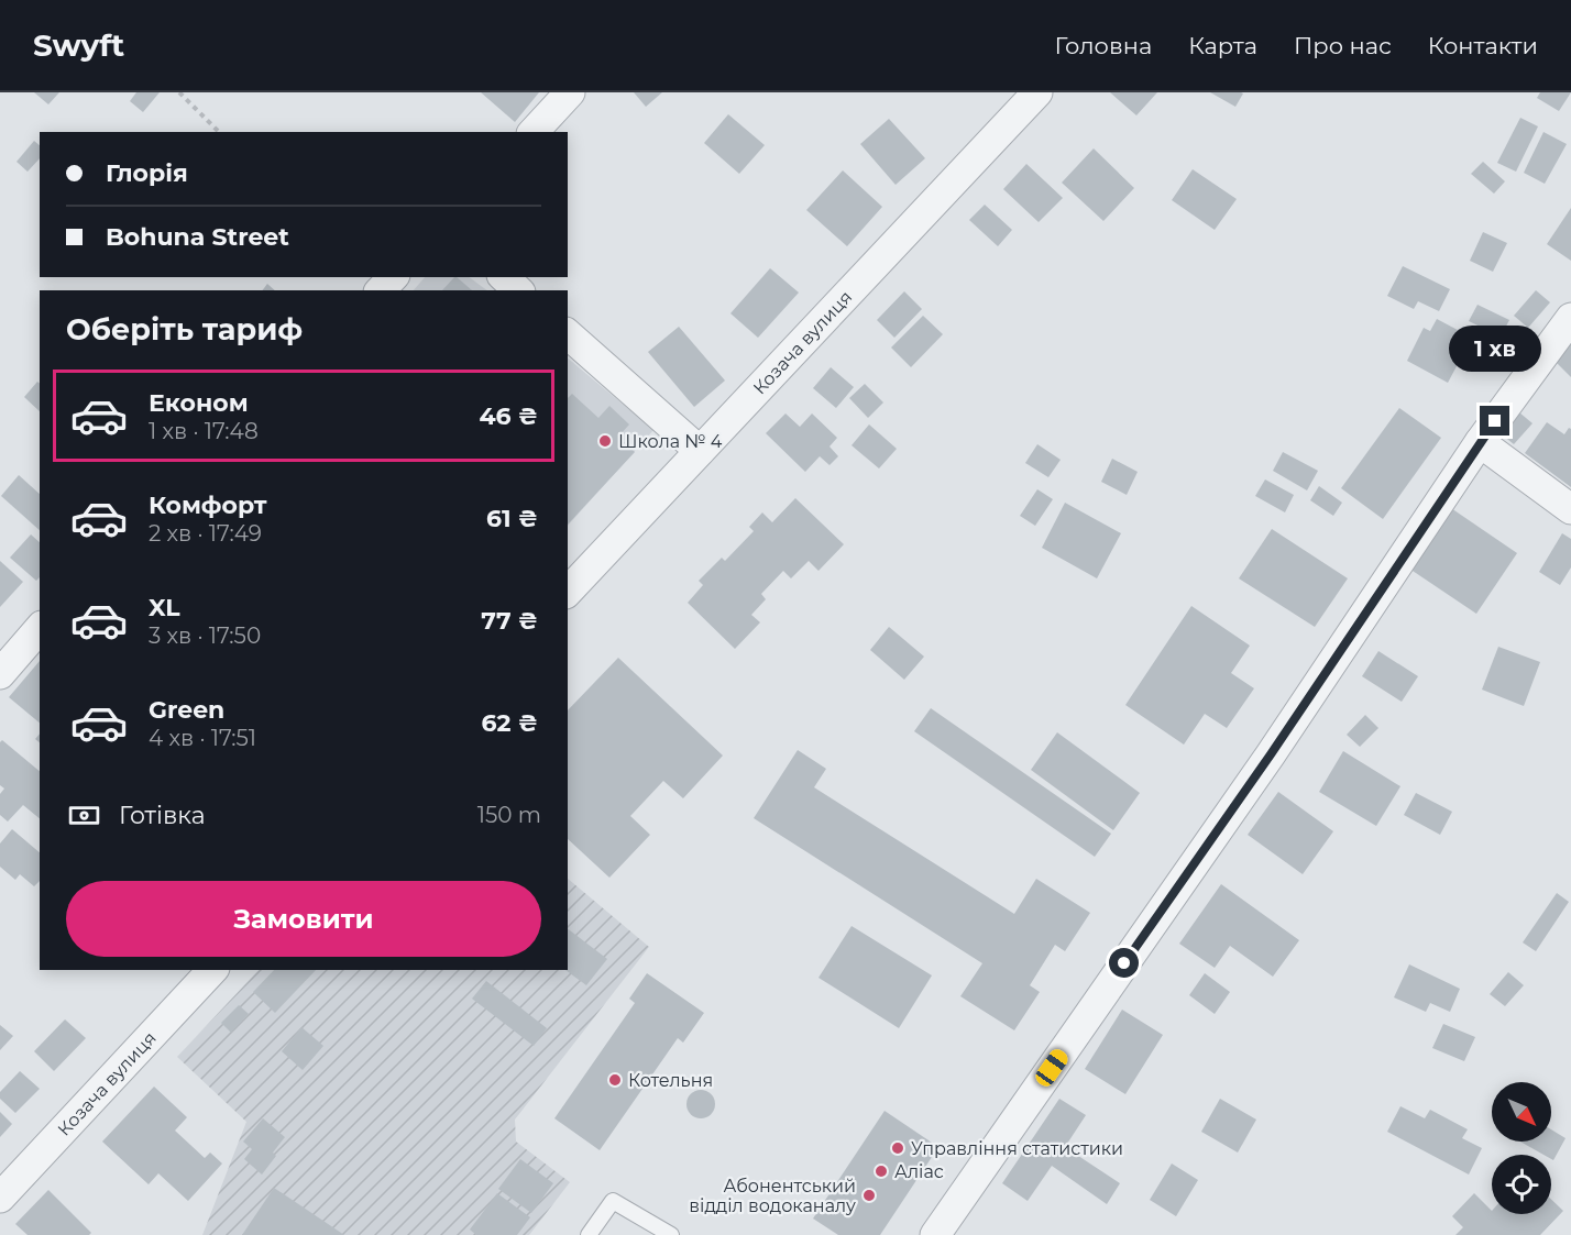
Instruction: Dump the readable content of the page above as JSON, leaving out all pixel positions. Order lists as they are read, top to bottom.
{
  "streets": {
    "street": ["Козача вулиця"]
  },
  "places": [
    "Школа № 4",
    "Котельня",
    "Управління статистики",
    "Аліас",
    "Абонентський відділ водоканалу"
  ],
  "north": "bottom right",
  "page": {
    "header": "Swyft",
    "nav": [
      "Головна",
      "Карта",
      "Про нас",
      "Контакти"
    ],
    "banner": ["Глорія", "Bohuna Street"],
    "heading": "Оберіть тариф",
    "bubble": "1 хв",
    "list": [
      {
        "name": "Економ",
        "note": "1 хв · 17:48",
        "value": "46 ₴"
      },
      {
        "name": "Комфорт",
        "note": "2 хв · 17:49",
        "value": "61 ₴"
      },
      {
        "name": "XL",
        "note": "3 хв · 17:50",
        "value": "77 ₴"
      },
      {
        "name": "Green",
        "note": "4 хв · 17:51",
        "value": "62 ₴"
      }
    ],
    "pay": ["Готівка", "150 m"],
    "buttons": "Замовити"
  }
}
